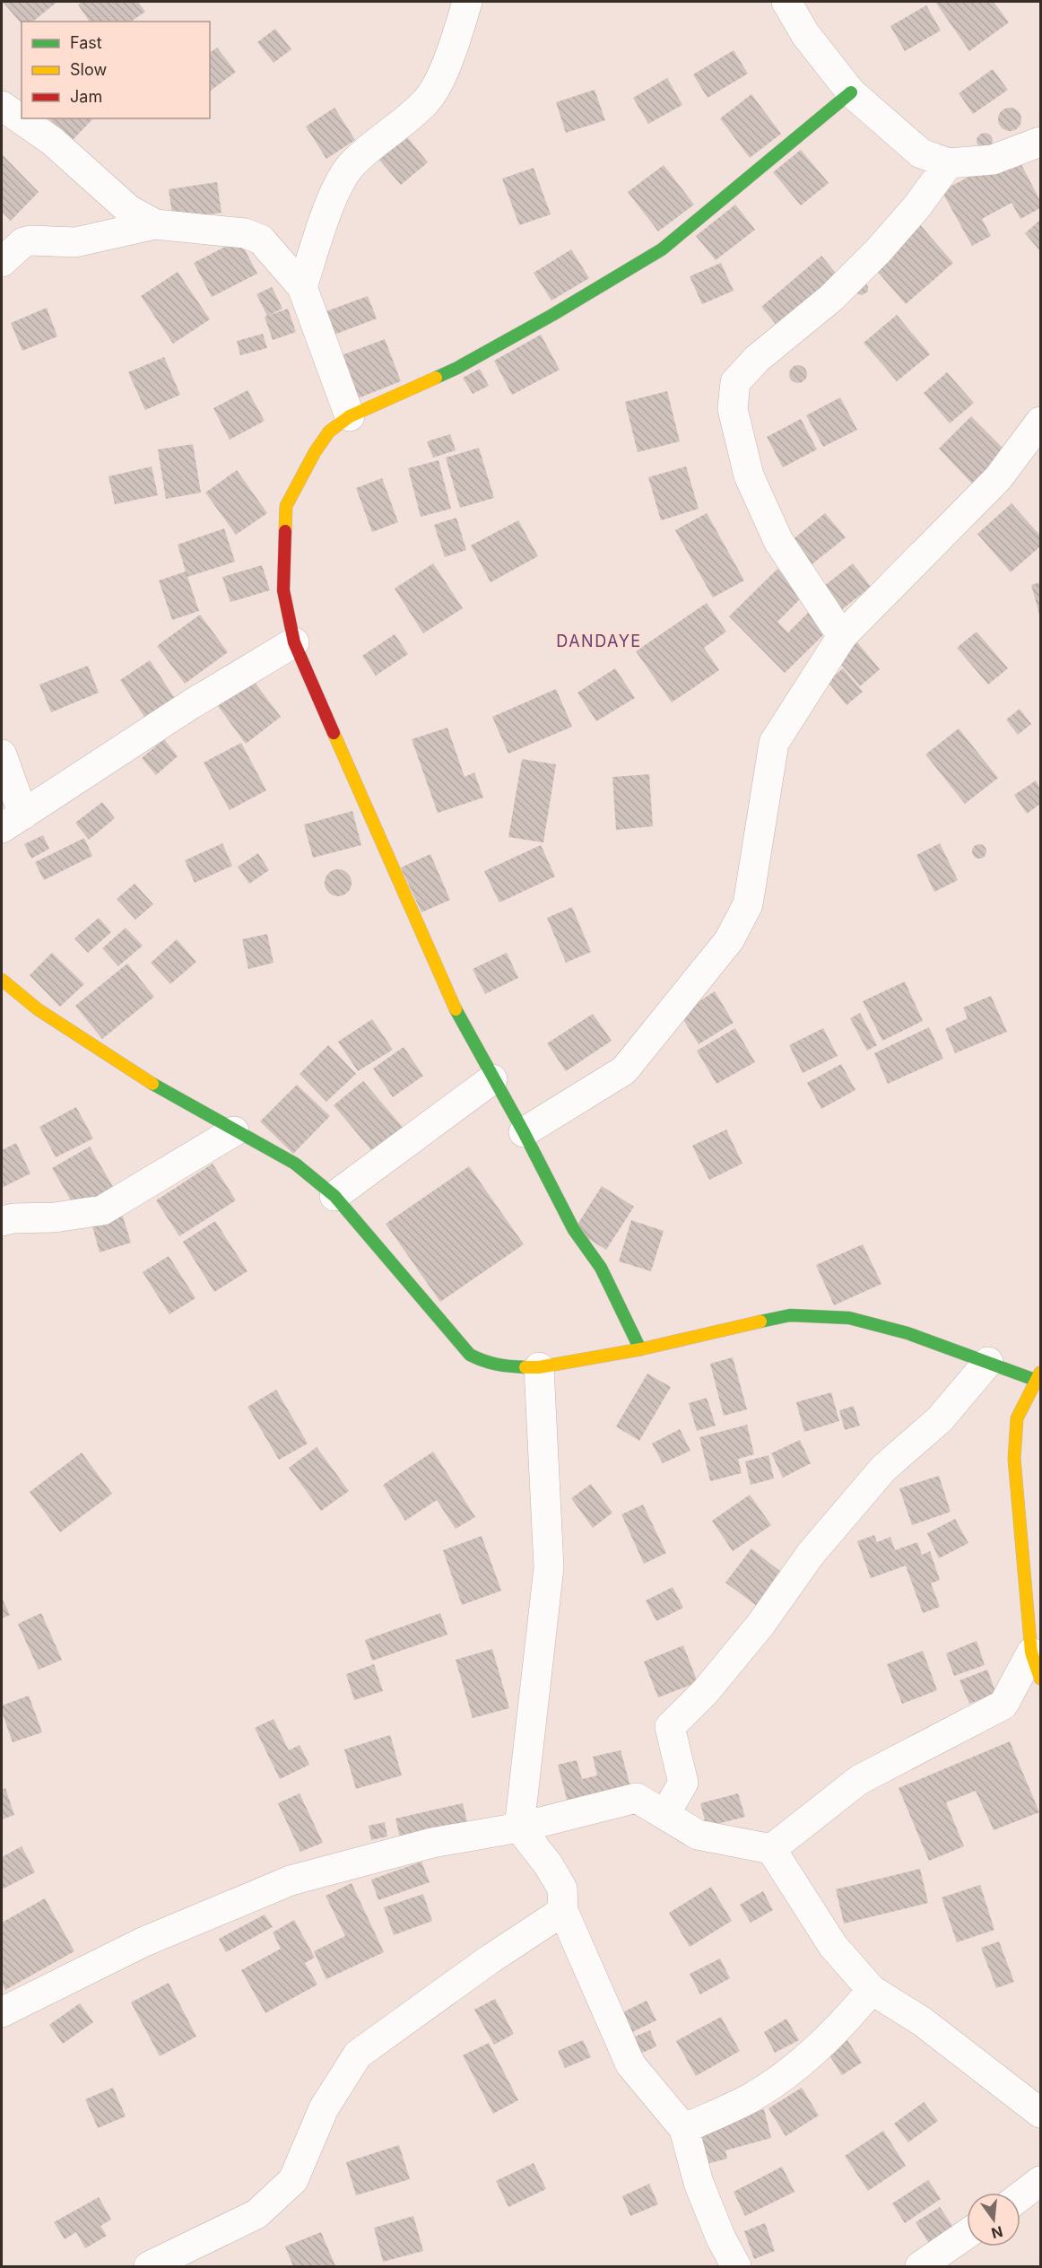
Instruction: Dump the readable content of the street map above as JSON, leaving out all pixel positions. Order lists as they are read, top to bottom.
{
  "districts": ["DANDAYE"],
  "legend": ["Fast", "Slow", "Jam"],
  "north": "bottom"
}
